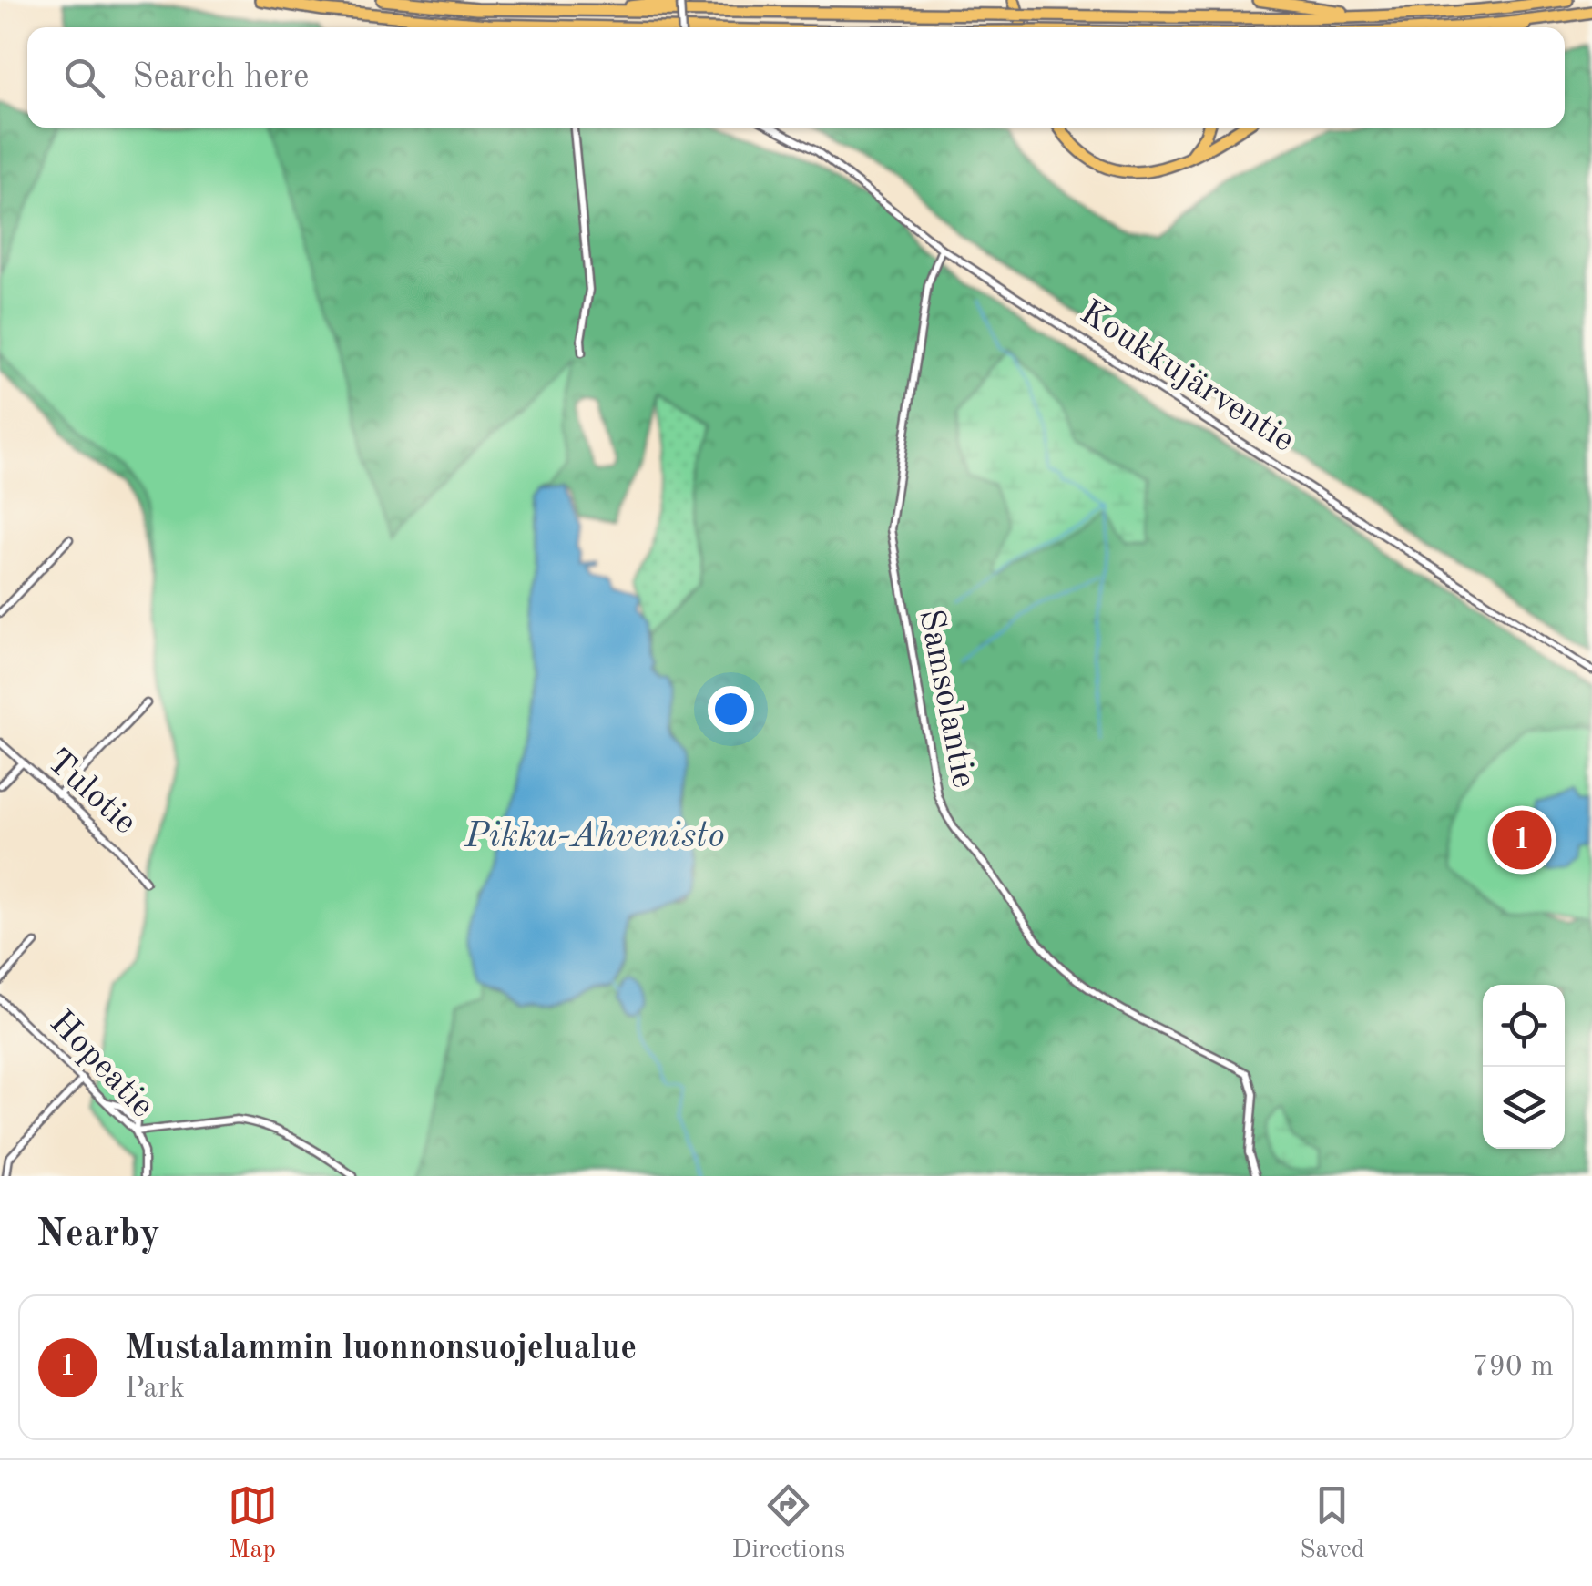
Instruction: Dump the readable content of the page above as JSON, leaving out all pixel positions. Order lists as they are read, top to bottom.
{
  "streets": {
    "street": [
      "Koukkujärventie",
      "Samsolantie",
      "Tulotie",
      "Hopeatie"
    ]
  },
  "crossings": [
    ["Koukkujärventie", "Samsolantie"]
  ],
  "water": ["Pikku-Ahvenisto"],
  "page": {
    "search": "Search here",
    "pins": "1",
    "heading": "Nearby",
    "list": [
      {
        "mark": "1",
        "name": "Mustalammin luonnonsuojelualue",
        "note": "Park",
        "value": "790 m"
      }
    ],
    "nav": ["Map", "Directions", "Saved"]
  }
}
